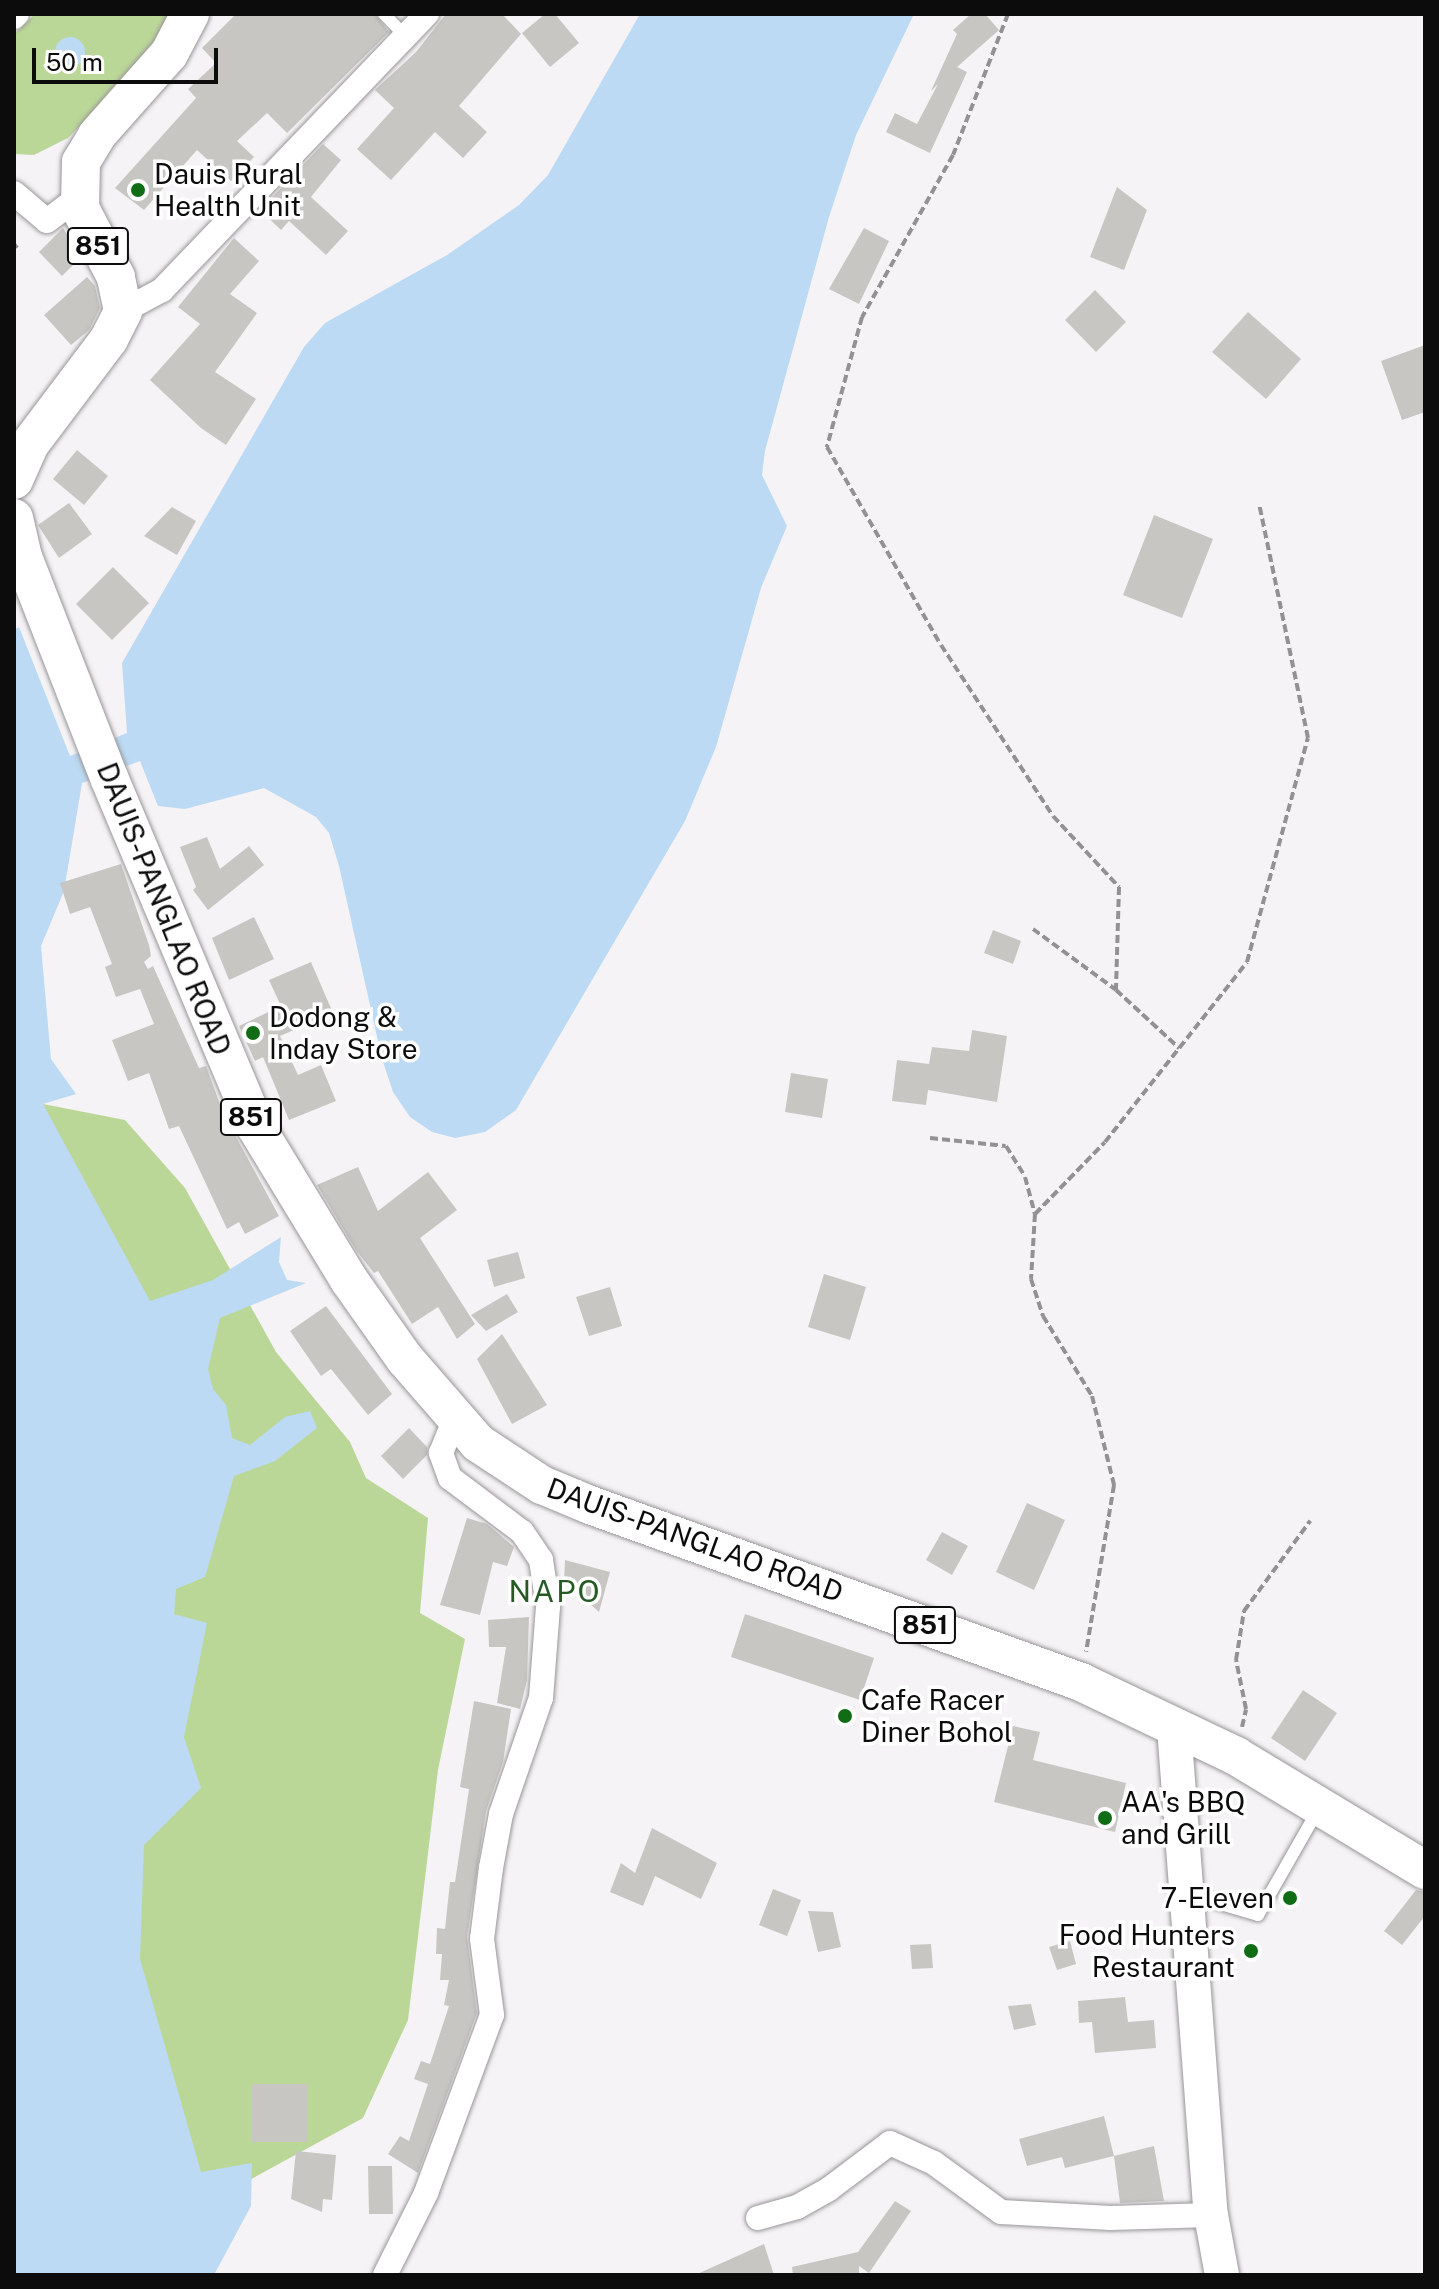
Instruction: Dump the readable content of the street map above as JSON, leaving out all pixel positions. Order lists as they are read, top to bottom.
{
  "streets": {
    "main road": ["851", "DAUIS-PANGLAO ROAD"]
  },
  "districts": ["NAPO"],
  "places": [
    "Dauis Rural Health Unit",
    "Dodong & Inday Store",
    "Cafe Racer Diner Bohol",
    "AA's BBQ and Grill",
    "7-Eleven",
    "Food Hunters Restaurant"
  ],
  "scale_bar": "50 m"
}
